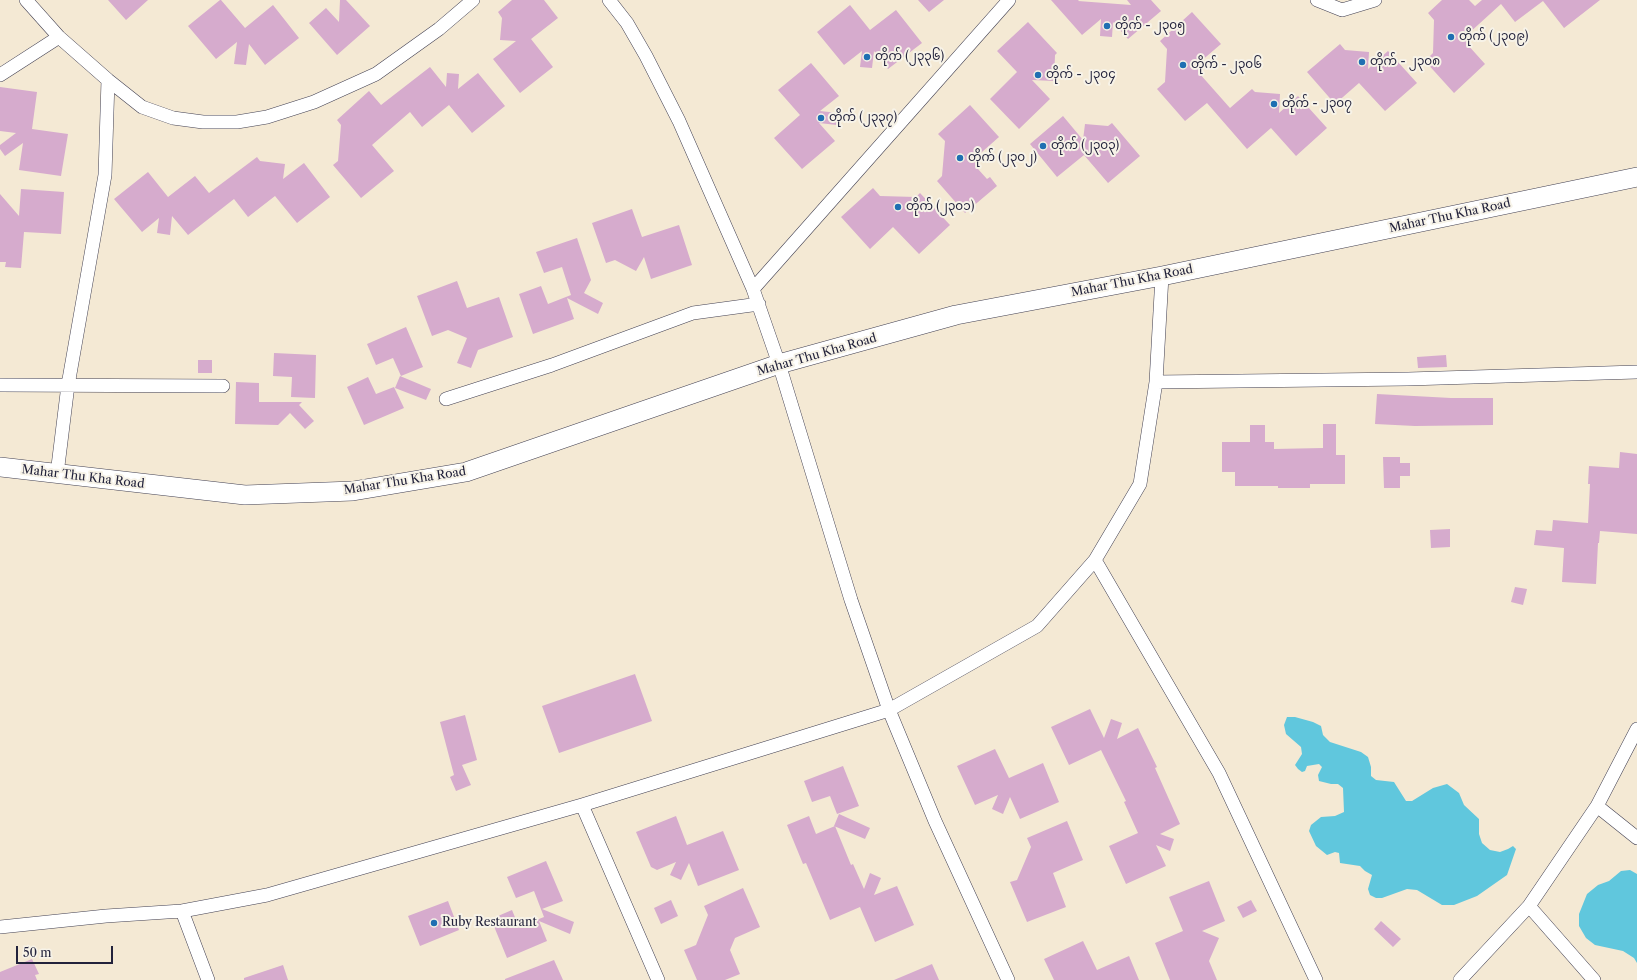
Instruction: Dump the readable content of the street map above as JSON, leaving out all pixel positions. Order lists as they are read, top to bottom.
{
  "streets": {
    "main road": ["Mahar Thu Kha Road"]
  },
  "places": [
    "တိုက် - ၂၃၀၅",
    "တိုက် (၂၃၀၉)",
    "တိုက် (၂၃၃၆)",
    "တိုက် - ၂၃၀၈",
    "တိုက် - ၂၃၀၆",
    "တိုက် - ၂၃၀၄",
    "တိုက် - ၂၃၀၇",
    "တိုက် (၂၃၃၇)",
    "တိုက် (၂၃၀၃)",
    "တိုက် (၂၃၀၂)",
    "တိုက် (၂၃၀၁)",
    "Ruby Restaurant"
  ],
  "scale_bar": "50 m"
}
